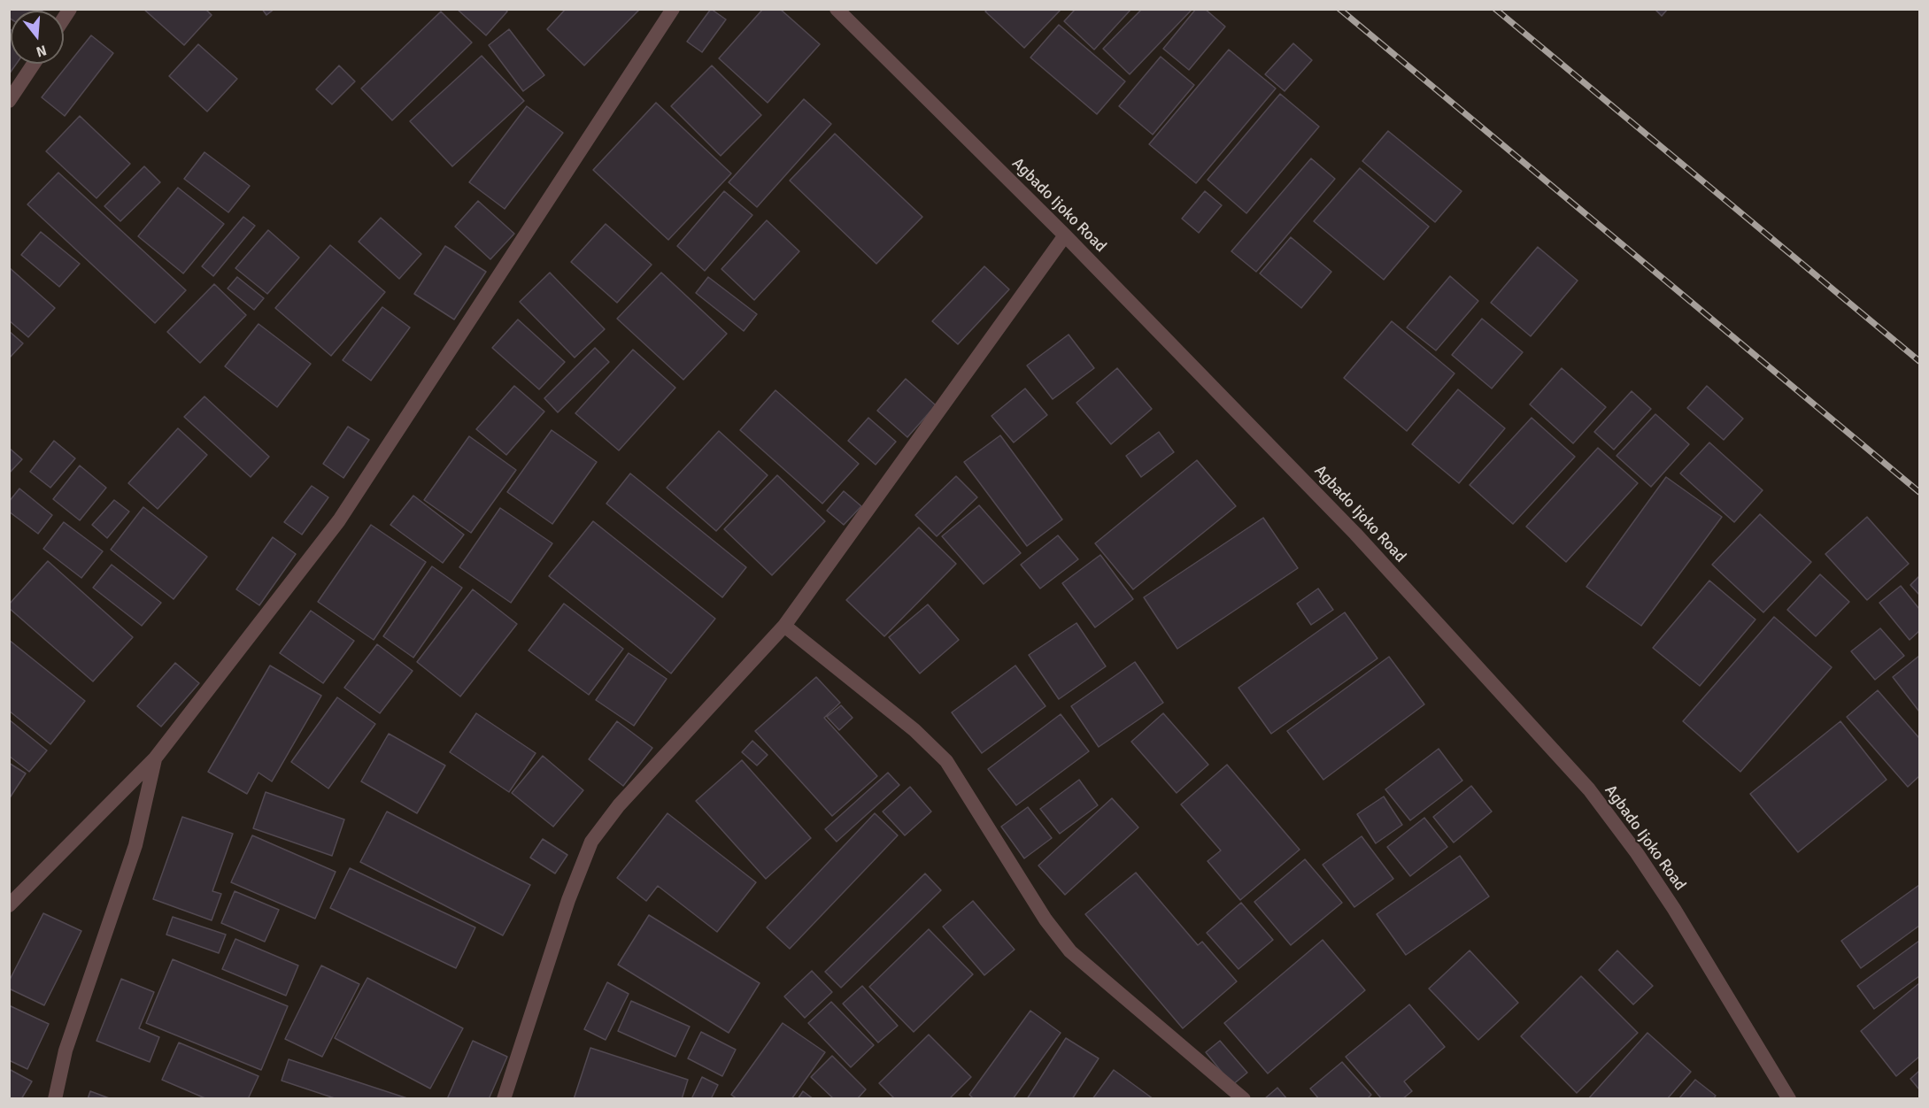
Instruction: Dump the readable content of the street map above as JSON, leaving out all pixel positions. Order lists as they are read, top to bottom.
{
  "streets": {
    "street": ["Agbado Ijoko Road"]
  },
  "north": "bottom"
}
